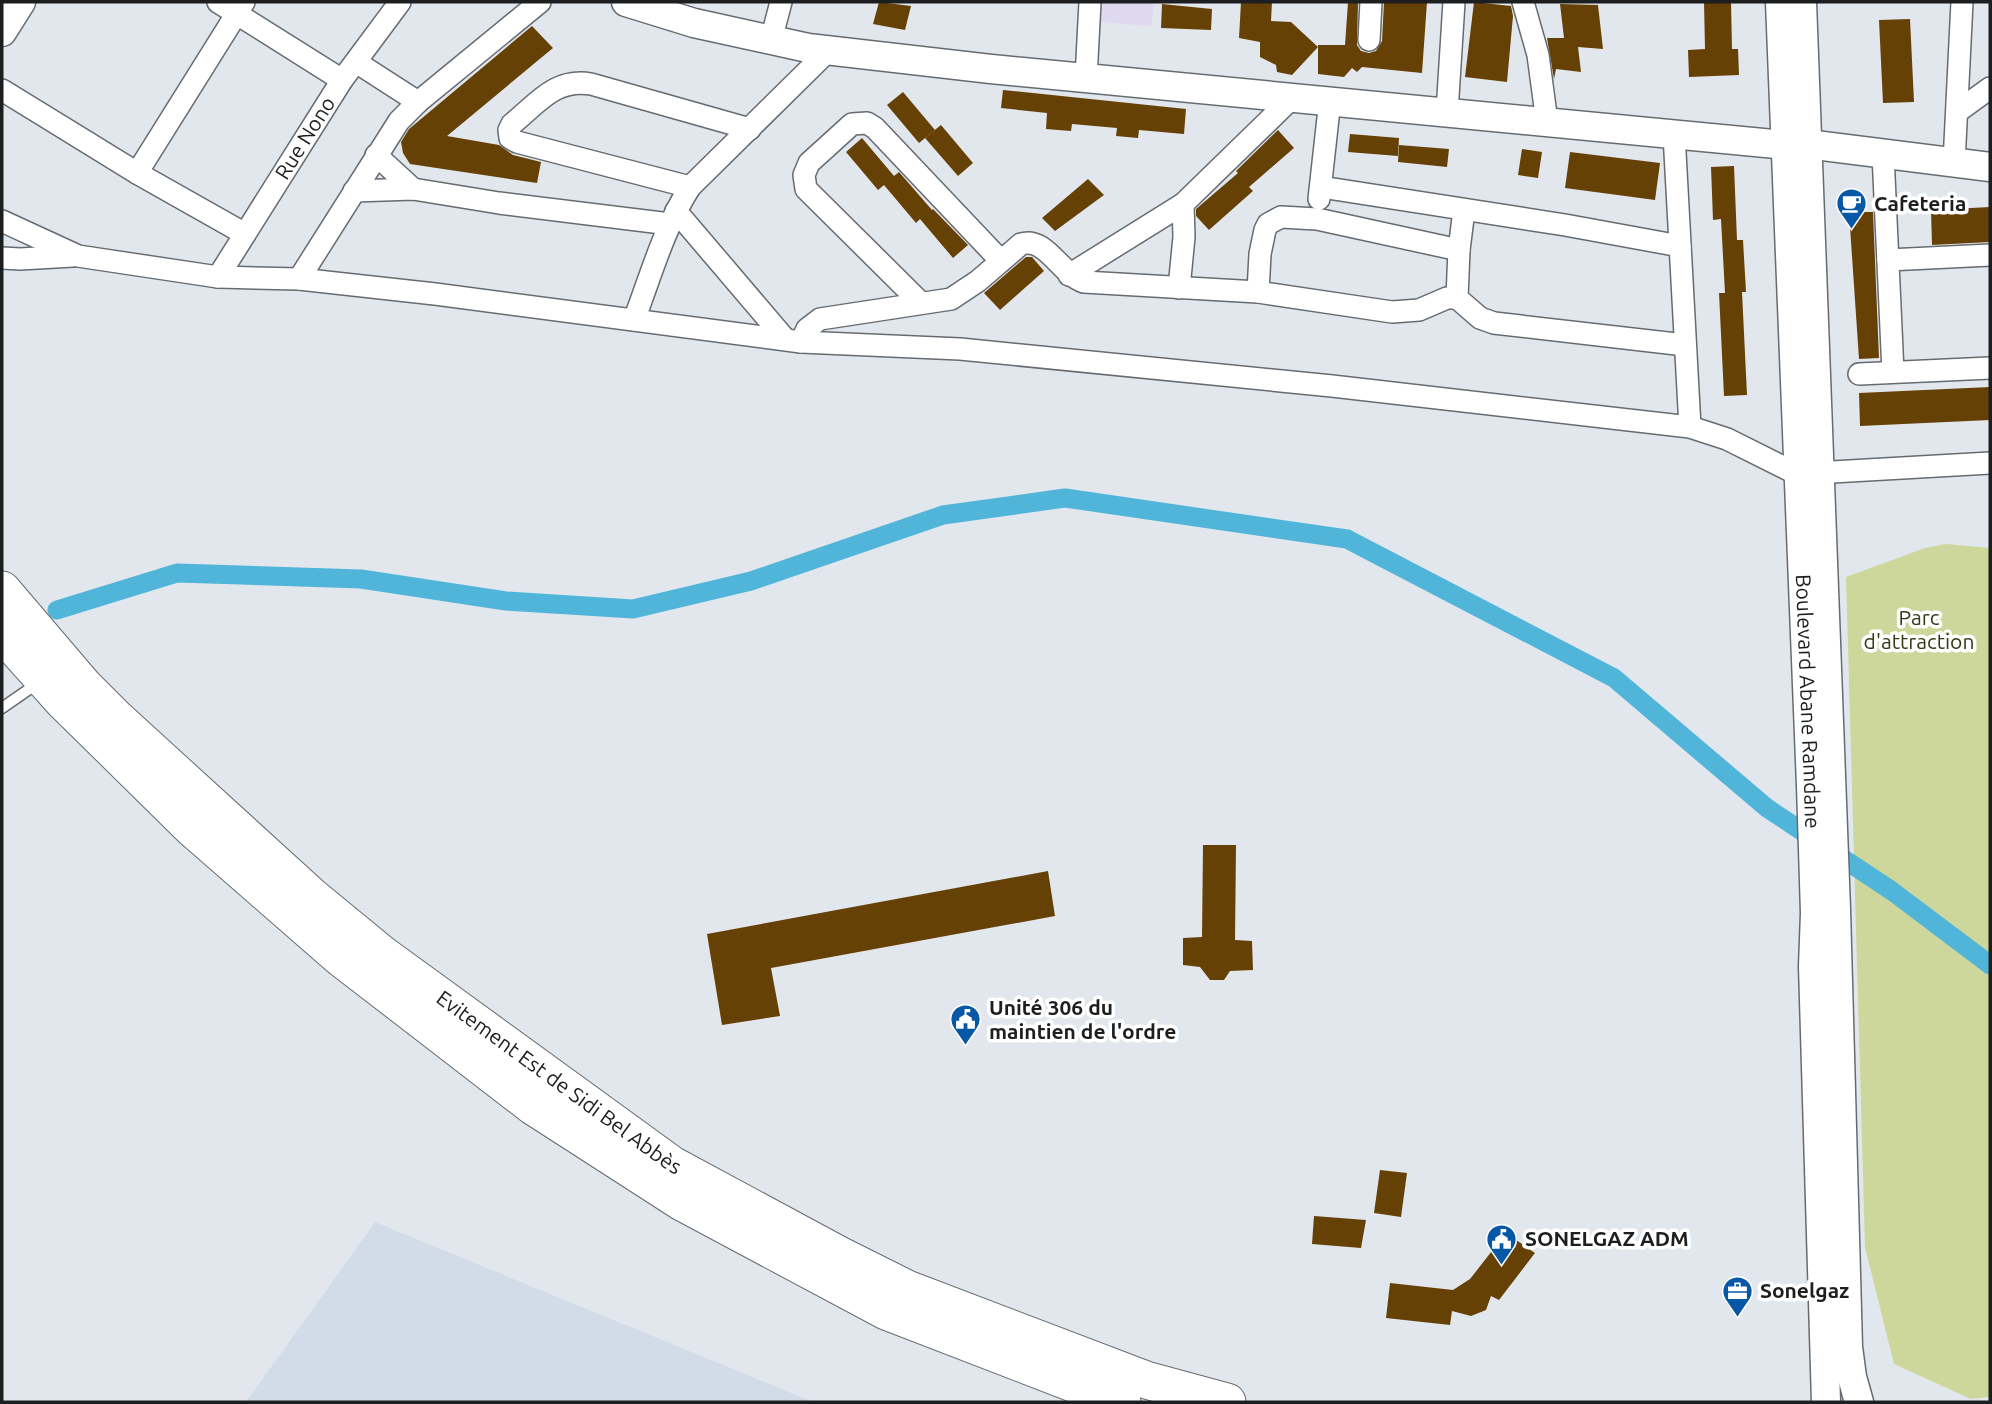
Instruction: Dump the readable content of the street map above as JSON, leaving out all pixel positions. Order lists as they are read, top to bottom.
{
  "streets": {
    "highway": ["Evitement Est de Sidi Bel Abbès"],
    "main road": ["Boulevard Abane Ramdane"],
    "street": ["Rue Nono"]
  },
  "parks": ["Parc d'attraction"],
  "places": {
    "cafe": ["Cafeteria"],
    "public building": ["Unité 306 du maintien de l'ordre", "SONELGAZ ADM"],
    "office": ["Sonelgaz"]
  }
}
